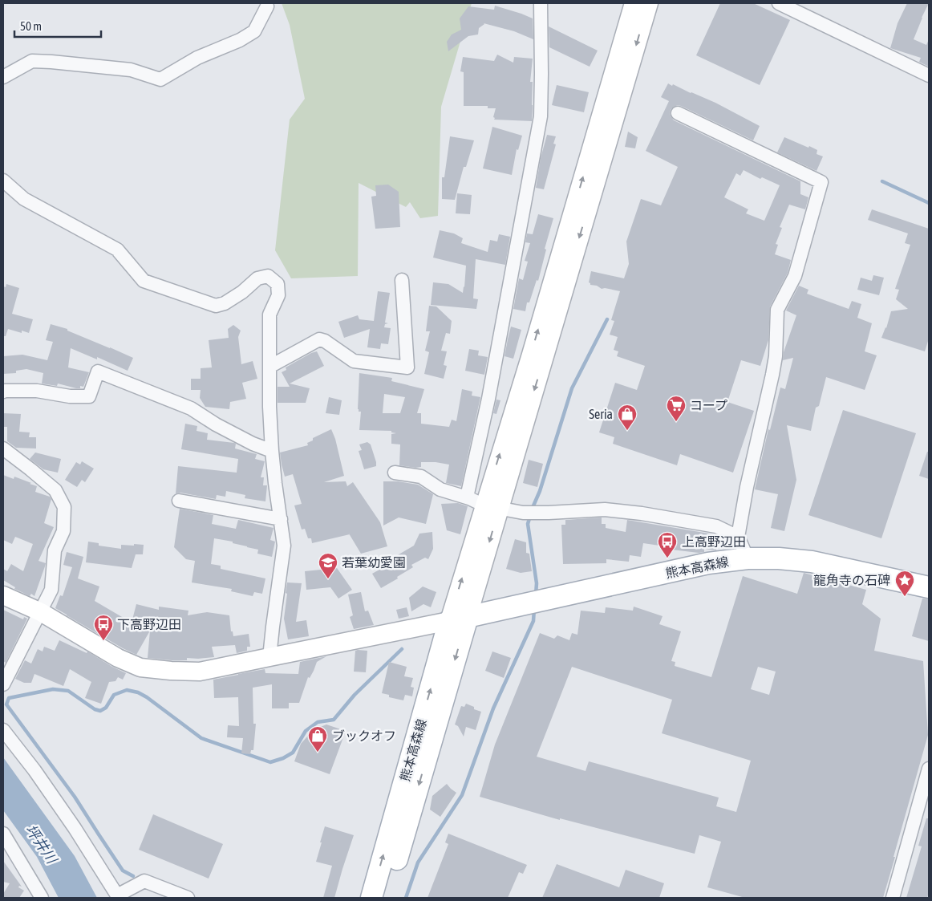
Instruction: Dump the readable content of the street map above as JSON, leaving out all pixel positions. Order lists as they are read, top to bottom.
{
  "streets": {
    "main road": ["熊本高森線"]
  },
  "water": ["坪井川"],
  "places": {
    "supermarket": ["コープ"],
    "shop": ["Seria", "ブックオフ"],
    "bus stop": ["上高野辺田", "下高野辺田"],
    "school or university": ["若葉幼愛園"],
    "place": ["龍角寺の石碑"]
  },
  "scale_bar": "50 m"
}
